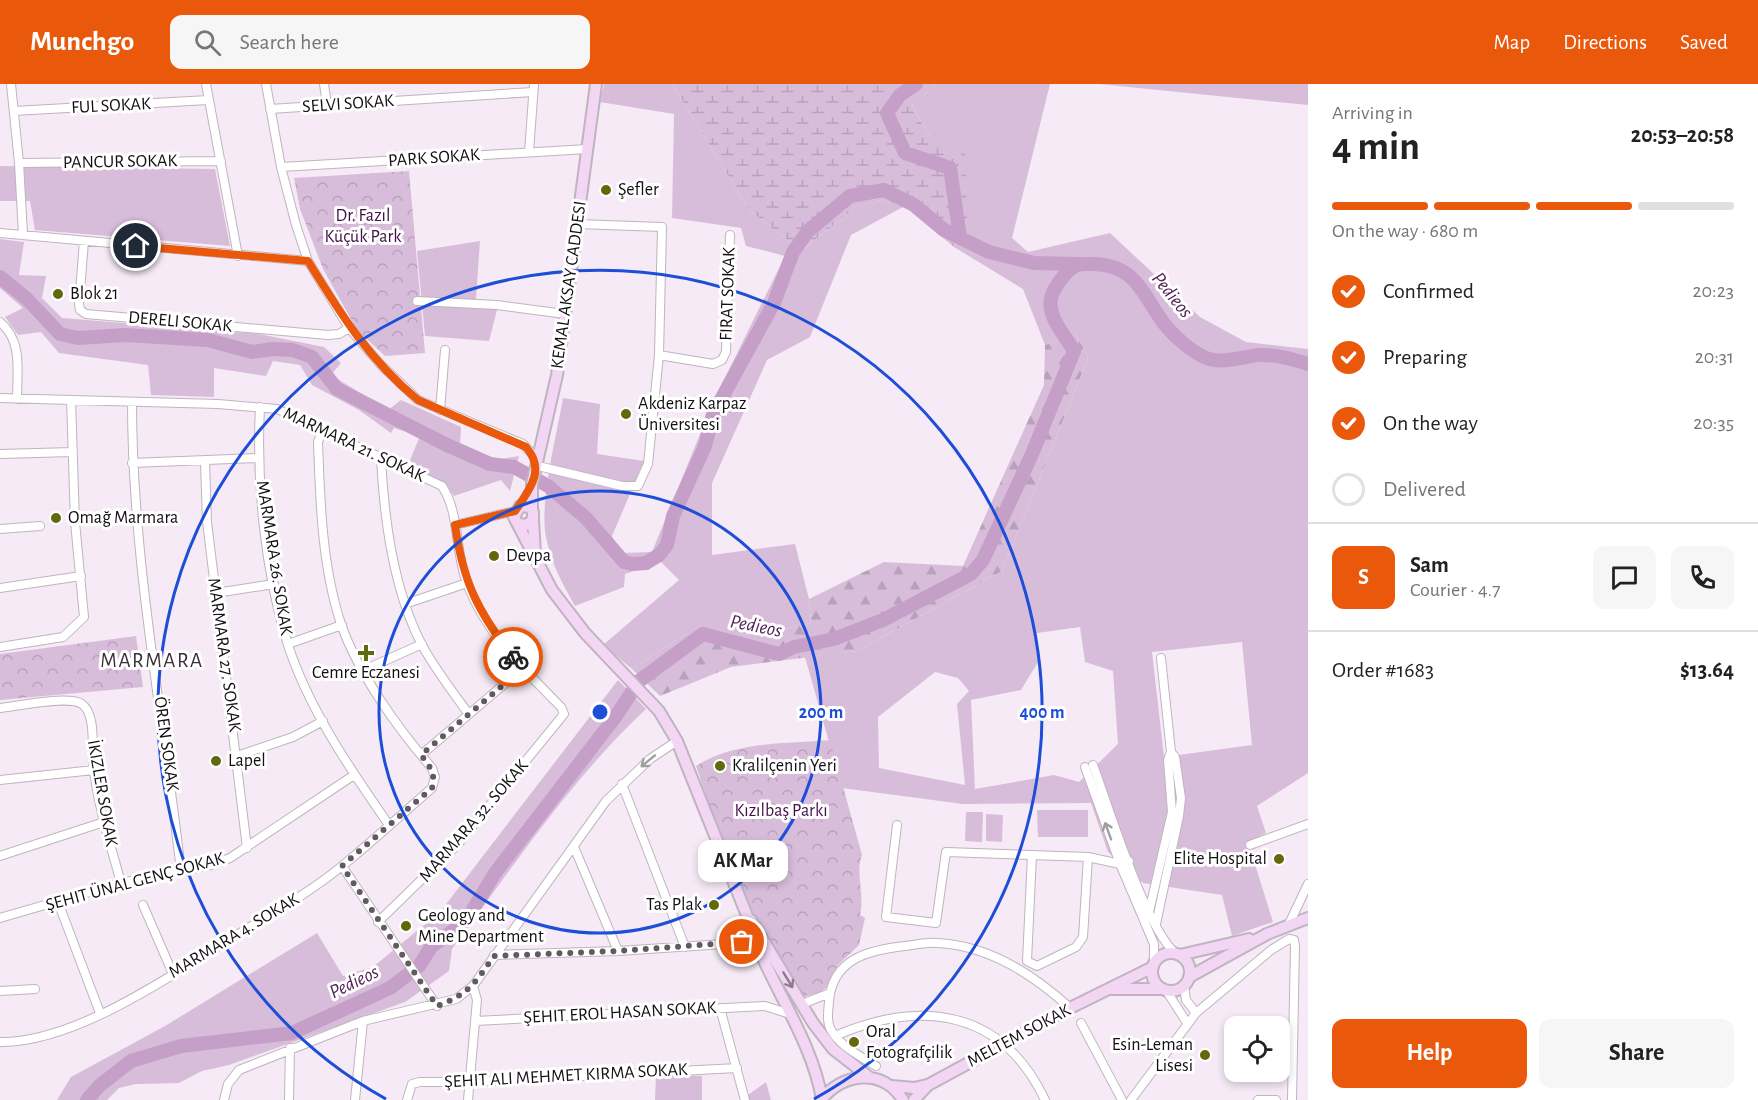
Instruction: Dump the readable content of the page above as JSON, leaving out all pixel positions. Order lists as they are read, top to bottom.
{
  "streets": {
    "main road": ["KEMAL AKSAY CADDESI", "MELTEM SOKAK"],
    "street": [
      "SELVI SOKAK",
      "FUL SOKAK",
      "PARK SOKAK",
      "PANCUR SOKAK",
      "DERELI SOKAK",
      "MARMARA 21. SOKAK",
      "MARMARA 26. SOKAK",
      "MARMARA 27. SOKAK",
      "ÖREN SOKAK",
      "İKIZLER SOKAK",
      "MARMARA 32. SOKAK",
      "ŞEHIT ÜNAL GENÇ SOKAK",
      "MARMARA 4. SOKAK",
      "ŞEHIT EROL HASAN SOKAK"
    ]
  },
  "crossings": [
    ["PARK SOKAK", "KEMAL AKSAY CADDESI"],
    ["MARMARA 21. SOKAK", "MARMARA 26. SOKAK"],
    ["MARMARA 21. SOKAK", "ÖREN SOKAK"],
    ["MARMARA 21. SOKAK", "MARMARA 32. SOKAK"],
    ["MARMARA 26. SOKAK", "ŞEHIT ÜNAL GENÇ SOKAK"],
    ["MARMARA 26. SOKAK", "MARMARA 4. SOKAK"],
    ["MARMARA 27. SOKAK", "ŞEHIT ÜNAL GENÇ SOKAK"],
    ["ÖREN SOKAK", "ŞEHIT ÜNAL GENÇ SOKAK"],
    ["İKIZLER SOKAK", "ŞEHIT ÜNAL GENÇ SOKAK"]
  ],
  "districts": ["MARMARA"],
  "water": ["Pedieos"],
  "parks": ["Dr. Fazıl Küçük Park", "Kızılbaş Parkı"],
  "places": {
    "other": [
      "Şefler",
      "Blok 21",
      "Akdeniz Karpaz Üniversitesi",
      "Omağ Marmara",
      "Devpa",
      "Lapel",
      "Kralilçenin Yeri",
      "Elite Hospital",
      "Tas Plak",
      "Geology and Mine Department",
      "AK Mar",
      "Oral Fotografçilik",
      "Esin-Leman Lisesi"
    ],
    "health": ["Cemre Eczanesi"]
  },
  "page": {
    "header": "Munchgo",
    "search": "Search here",
    "nav": ["Map", "Directions", "Saved"],
    "heading": ["4 min", "Arriving in", "20:53–20:58"],
    "panel": [
      "Sam",
      "Courier · 4.7",
      "Order #1683",
      "$13.64"
    ],
    "bar": "On the way · 680 m",
    "list": [
      ["Confirmed", "20:23"],
      ["Preparing", "20:31"],
      ["On the way", "20:35"],
      "Delivered"
    ],
    "round": "S",
    "bubble": "AK Mar",
    "buttons": ["Help", "Share"]
  },
  "rings": ["200 m", "400 m"]
}
